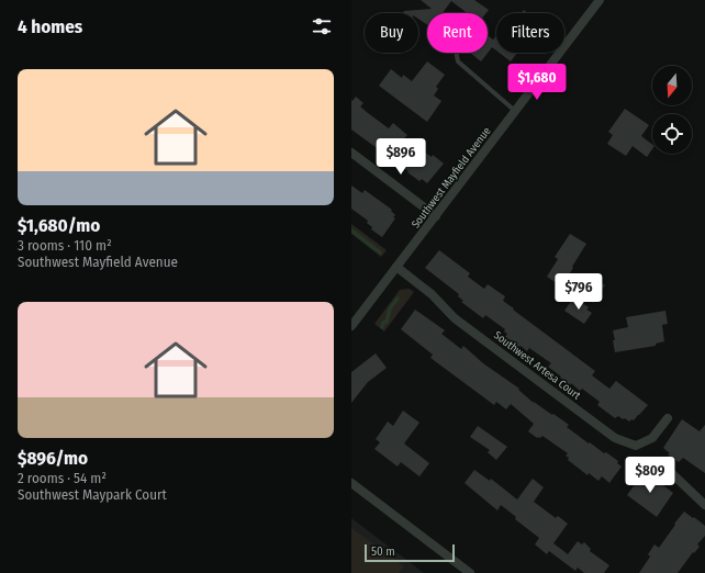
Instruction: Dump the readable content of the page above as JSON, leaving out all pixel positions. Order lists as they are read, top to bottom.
{
  "streets": {
    "street": ["Southwest Mayfield Avenue", "Southwest Artesa Court"]
  },
  "crossings": [
    ["Southwest Mayfield Avenue", "Southwest Artesa Court"]
  ],
  "scale_bar": "50 m",
  "north": "bottom",
  "page": {
    "heading": "4 homes",
    "chip": ["Buy", "Rent", "Filters"],
    "list": [
      {
        "name": "$1,680/mo",
        "note": "3 rooms · 110 m² · Southwest Mayfield Avenue"
      },
      {
        "name": "$896/mo",
        "note": "2 rooms · 54 m² · Southwest Maypark Court"
      }
    ],
    "price": [
      "$1,680",
      "$896",
      "$796",
      "$809"
    ],
    "scale": "50 m"
  }
}
